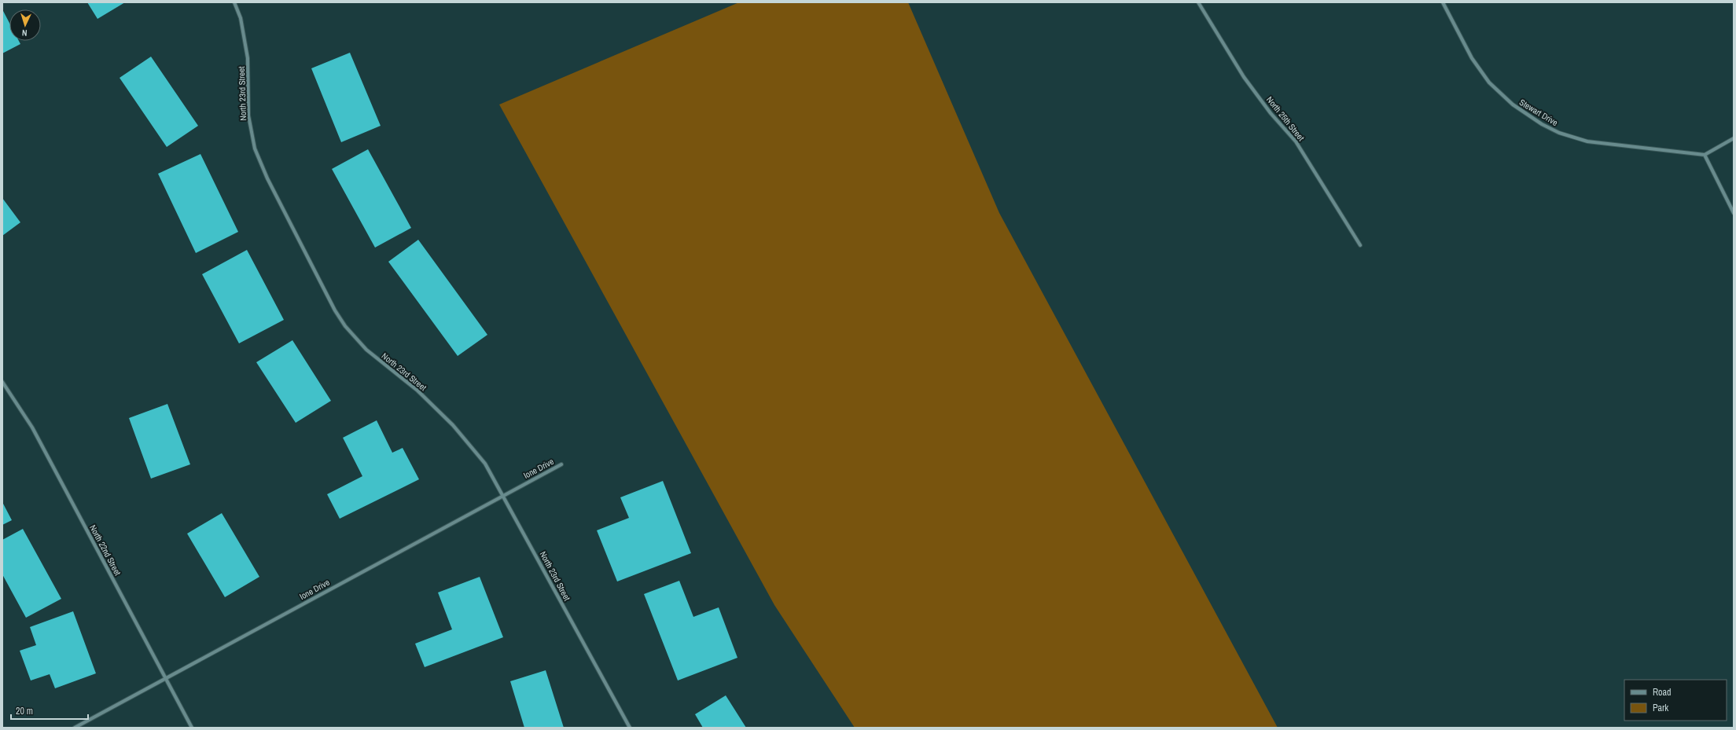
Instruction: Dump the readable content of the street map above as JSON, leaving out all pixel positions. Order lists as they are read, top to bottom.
{
  "streets": {
    "street": [
      "North 23rd Street",
      "Stewart Drive",
      "North 25th Street",
      "Ione Drive",
      "North 22nd Street"
    ]
  },
  "crossings": [
    ["North 23rd Street", "Ione Drive"],
    ["Ione Drive", "North 22nd Street"]
  ],
  "legend": ["Road", "Park"],
  "scale_bar": "20 m",
  "north": "bottom"
}
